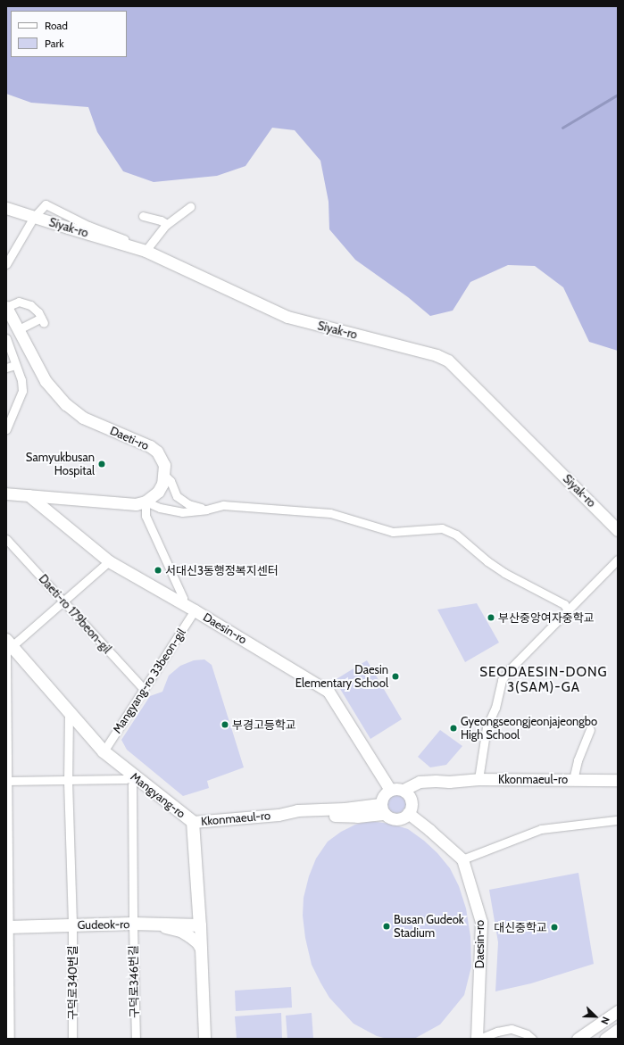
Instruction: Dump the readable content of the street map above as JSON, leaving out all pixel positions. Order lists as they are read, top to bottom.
{
  "streets": {
    "main road": ["Mangyang-ro", "Gudeok-ro"],
    "street": [
      "Siyak-ro",
      "Daeti-ro",
      "Daeti-ro 179beon-gil",
      "Daesin-ro",
      "Mangyang-ro 33beon-gil",
      "Kkonmaeul-ro",
      "구덕로346번길",
      "구덕로340번길"
    ]
  },
  "crossings": [
    ["Daeti-ro 179beon-gil", "Mangyang-ro 33beon-gil"],
    ["Daesin-ro", "Mangyang-ro 33beon-gil"],
    ["Daesin-ro", "Kkonmaeul-ro"],
    ["Mangyang-ro 33beon-gil", "Mangyang-ro"],
    ["Kkonmaeul-ro", "Mangyang-ro"],
    ["Mangyang-ro", "Gudeok-ro"],
    ["Mangyang-ro", "구덕로346번길"],
    ["Mangyang-ro", "구덕로340번길"],
    ["Gudeok-ro", "구덕로346번길"],
    ["Gudeok-ro", "구덕로340번길"]
  ],
  "districts": ["SEODAESIN-DONG 3(SAM)-GA"],
  "places": [
    "Samyukbusan Hospital",
    "서대신3동행정복지센터",
    "부산중앙여자중학교",
    "Daesin Elementary School",
    "부경고등학교",
    "Gyeongseongjeonjajeongbo High School",
    "Busan Gudeok Stadium",
    "대신중학교"
  ],
  "legend": ["Road", "Park"],
  "north": "bottom right"
}
